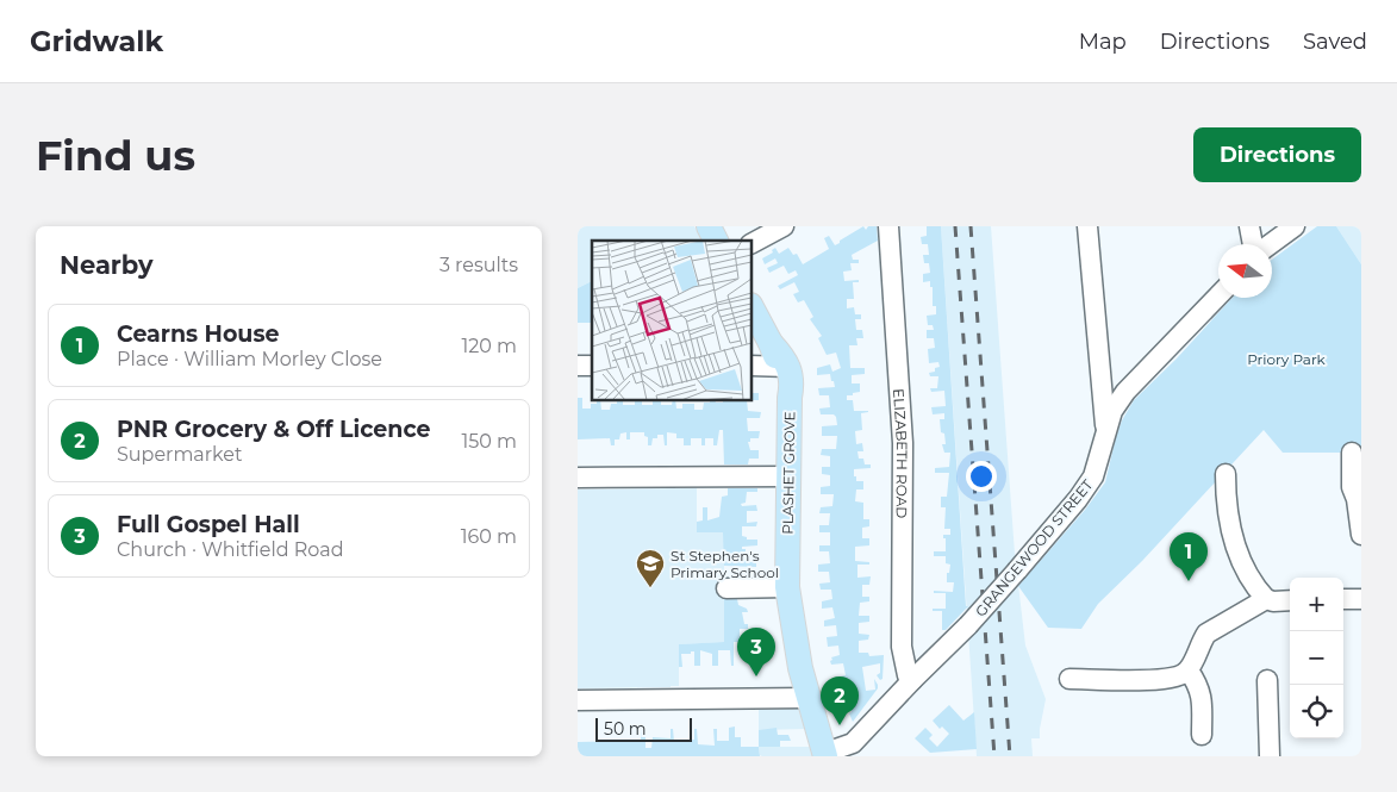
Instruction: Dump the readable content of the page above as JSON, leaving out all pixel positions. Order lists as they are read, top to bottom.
{
  "streets": {
    "main road": ["PLASHET GROVE"],
    "street": ["ELIZABETH ROAD", "GRANGEWOOD STREET"]
  },
  "crossings": [
    ["ELIZABETH ROAD", "GRANGEWOOD STREET"],
    ["PLASHET GROVE", "GRANGEWOOD STREET"]
  ],
  "parks": ["Priory Park"],
  "places": {
    "school or university": ["St Stephen's Primary School"]
  },
  "scale_bar": "50 m",
  "north": "left",
  "page": {
    "header": "Gridwalk",
    "nav": ["Map", "Directions", "Saved"],
    "buttons": "Directions",
    "title": "Find us",
    "heading": ["Nearby", "3 results"],
    "list": [
      {
        "mark": "1",
        "name": "Cearns House",
        "note": "Place · William Morley Close",
        "value": "120 m"
      },
      {
        "mark": "2",
        "name": "PNR Grocery & Off Licence",
        "note": "Supermarket",
        "value": "150 m"
      },
      {
        "mark": "3",
        "name": "Full Gospel Hall",
        "note": "Church · Whitfield Road",
        "value": "160 m"
      }
    ],
    "pins": ["1", "3", "2"],
    "map_buttons": ["+", "−"],
    "scale": "50 m"
  }
}
